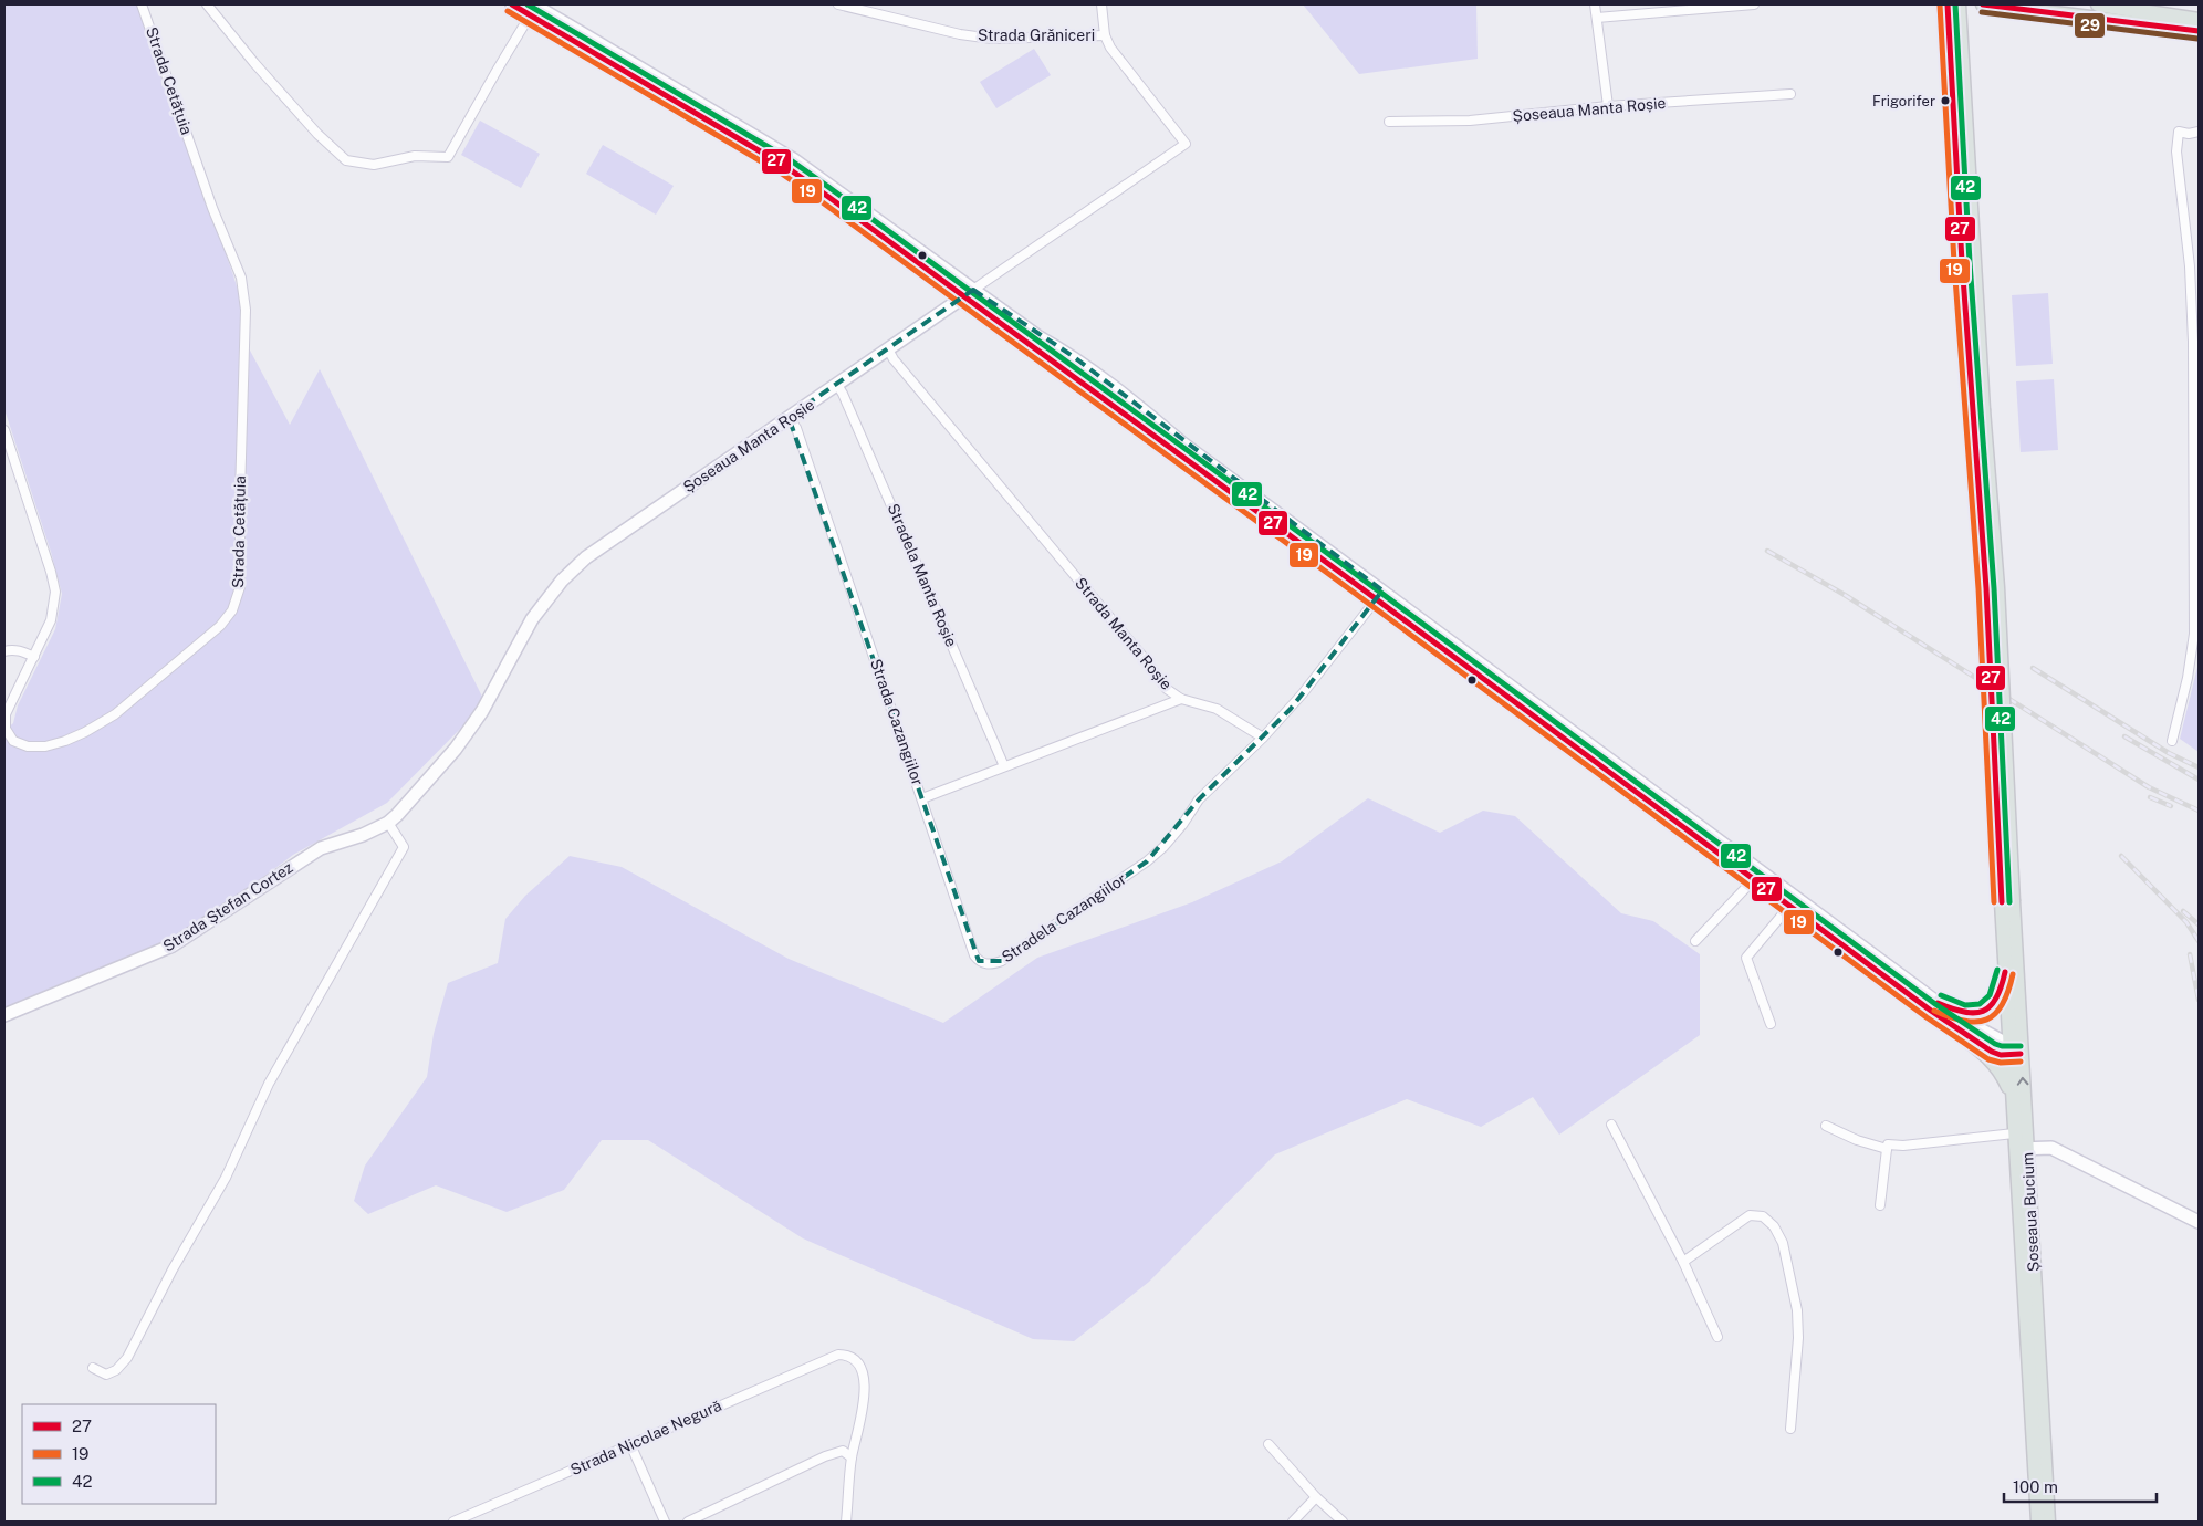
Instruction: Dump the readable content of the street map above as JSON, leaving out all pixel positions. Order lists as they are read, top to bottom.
{
  "streets": {
    "main road": ["Șoseaua Manta Roșie", "Strada Ștefan Cortez", "Șoseaua Bucium"],
    "street": [
      "Strada Grăniceri",
      "Strada Cetățuia",
      "Stradela Manta Roșie",
      "Strada Manta Roșie",
      "Strada Cazangiilor",
      "Stradela Cazangiilor",
      "Strada Nicolae Negură"
    ]
  },
  "crossings": [
    ["Strada Grăniceri", "Șoseaua Manta Roșie"],
    ["Șoseaua Manta Roșie", "Stradela Manta Roșie"],
    ["Șoseaua Manta Roșie", "Strada Manta Roșie"],
    ["Șoseaua Manta Roșie", "Strada Cazangiilor"],
    ["Șoseaua Manta Roșie", "Strada Ștefan Cortez"],
    ["Stradela Manta Roșie", "Strada Cazangiilor"],
    ["Strada Manta Roșie", "Strada Cazangiilor"],
    ["Strada Manta Roșie", "Stradela Cazangiilor"],
    ["Strada Cazangiilor", "Stradela Cazangiilor"]
  ],
  "places": ["Frigorifer"],
  "lines": [
    "transit line 27",
    "transit line 19",
    "transit line 42",
    "transit line 29"
  ],
  "legend": ["27", "19", "42"],
  "scale_bar": "100 m"
}
